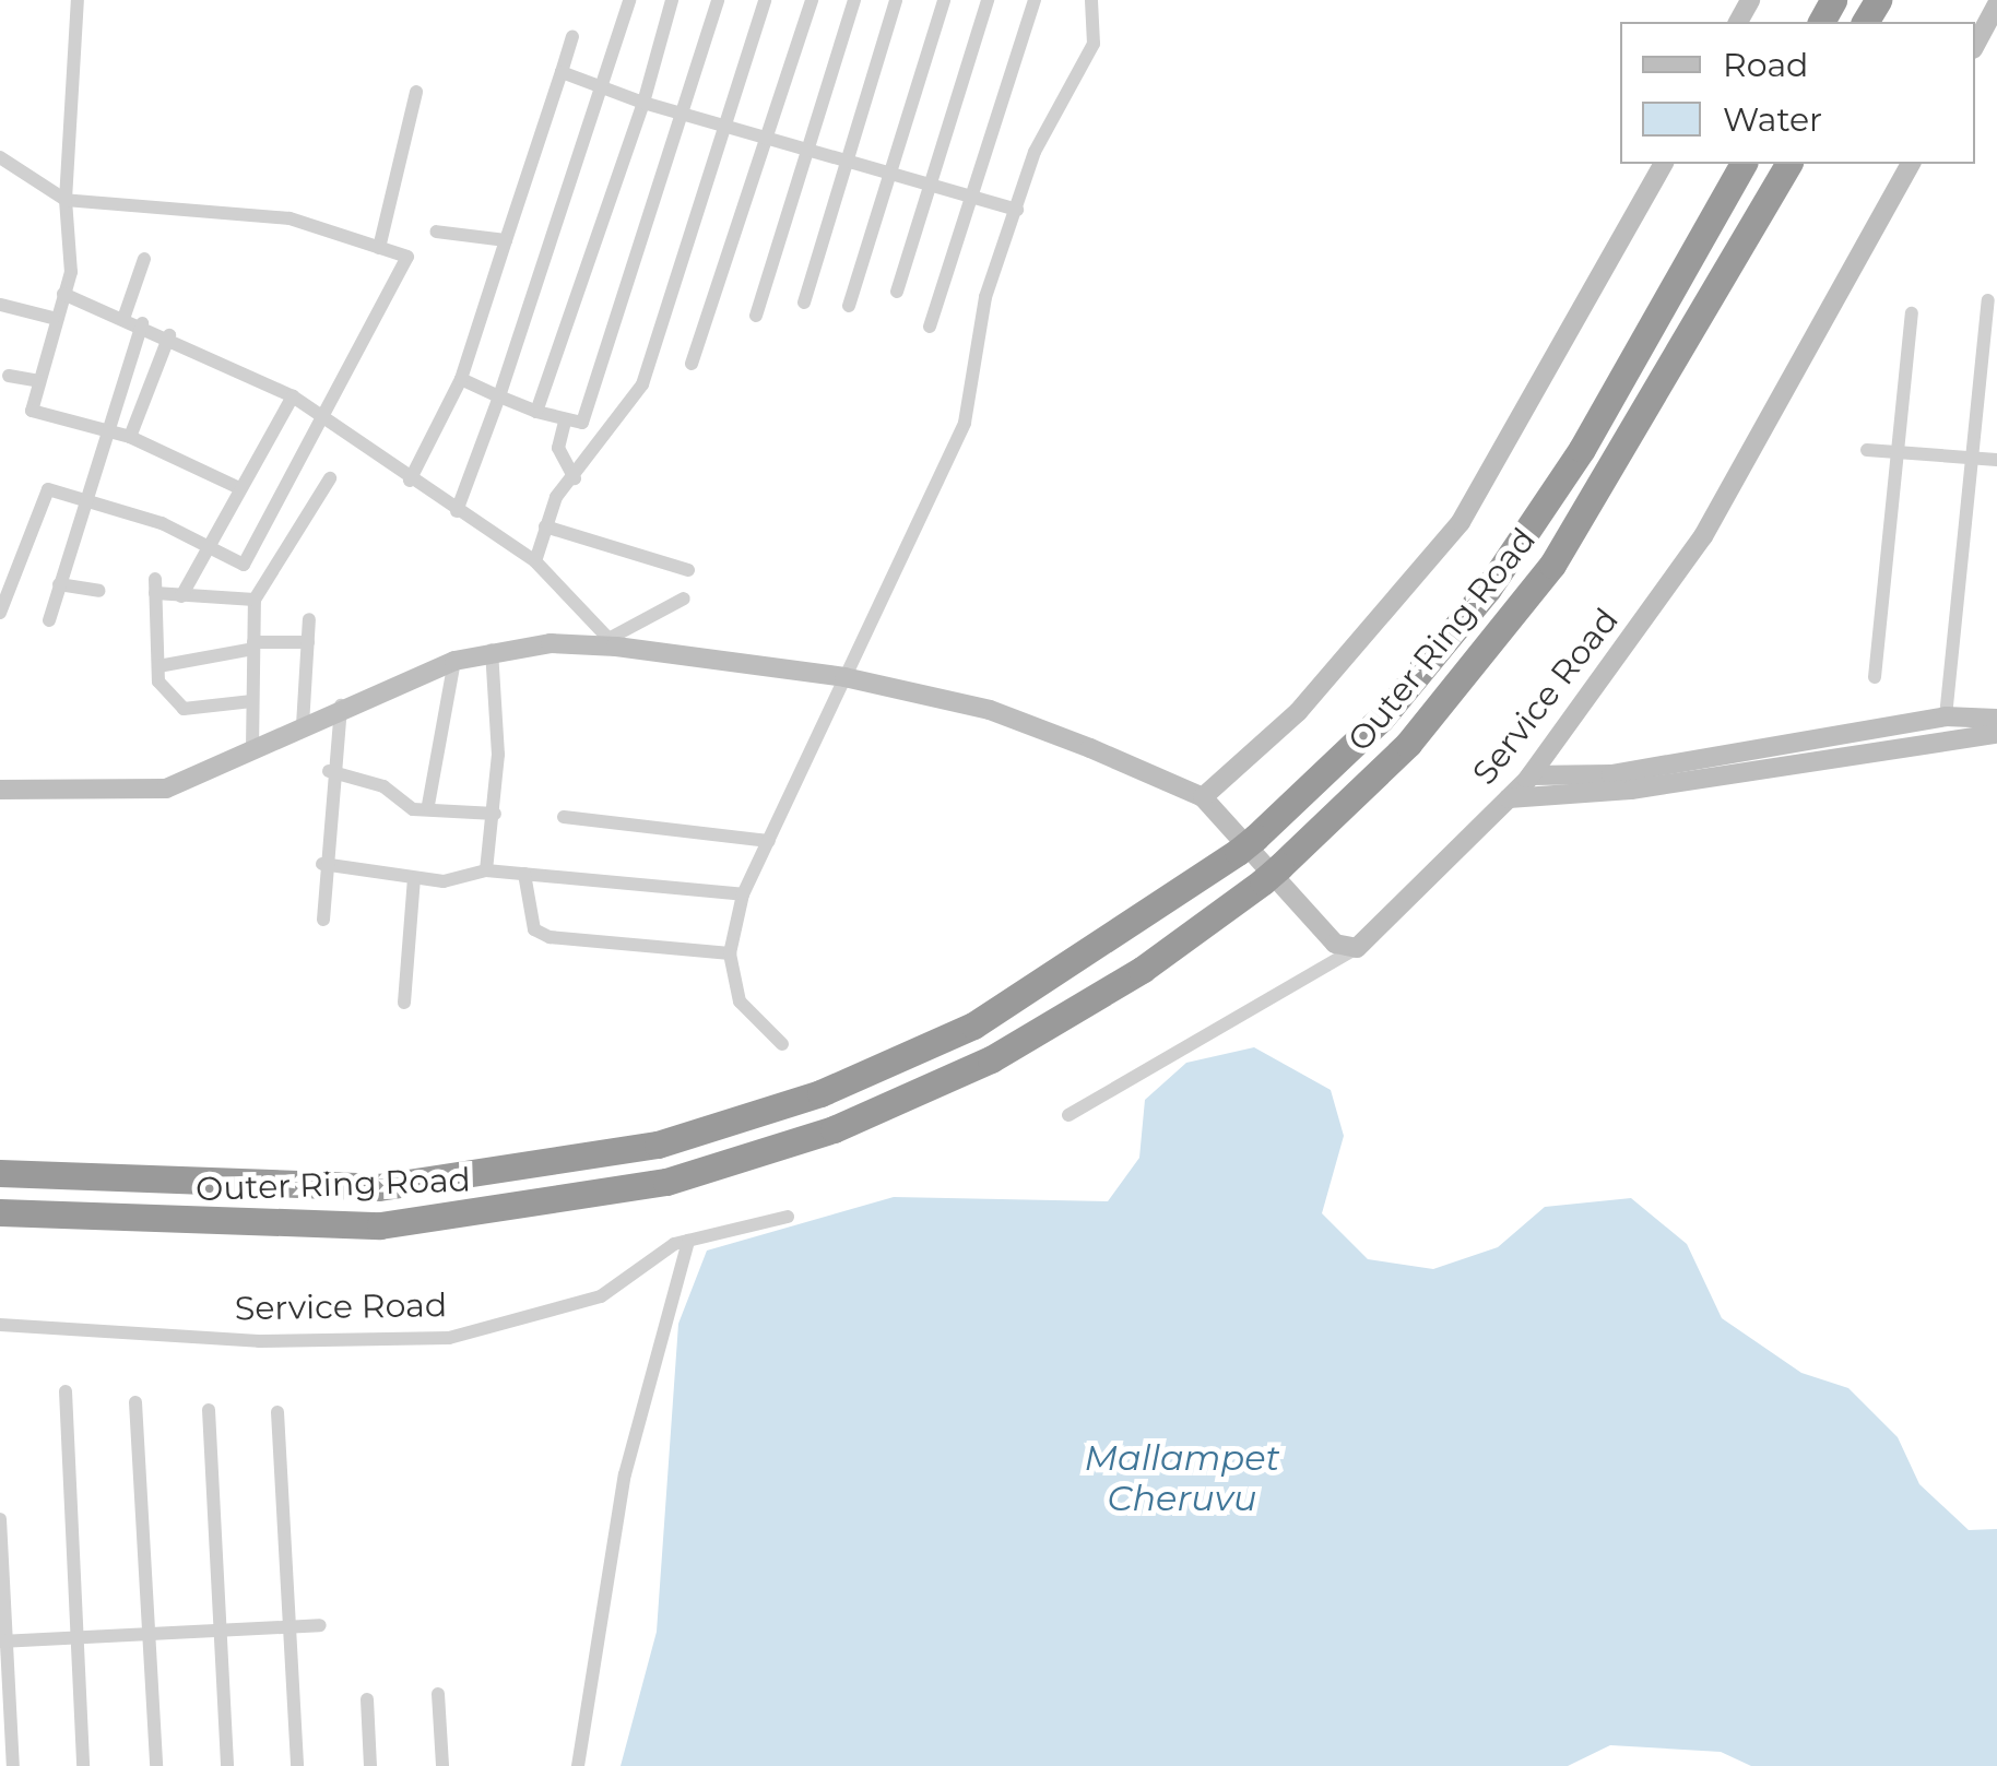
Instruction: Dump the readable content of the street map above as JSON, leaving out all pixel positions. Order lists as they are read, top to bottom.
{
  "streets": {
    "highway": ["Outer Ring Road"],
    "main road": ["Service Road"]
  },
  "water": ["Mallampet Cheruvu"],
  "legend": ["Road", "Water"]
}
